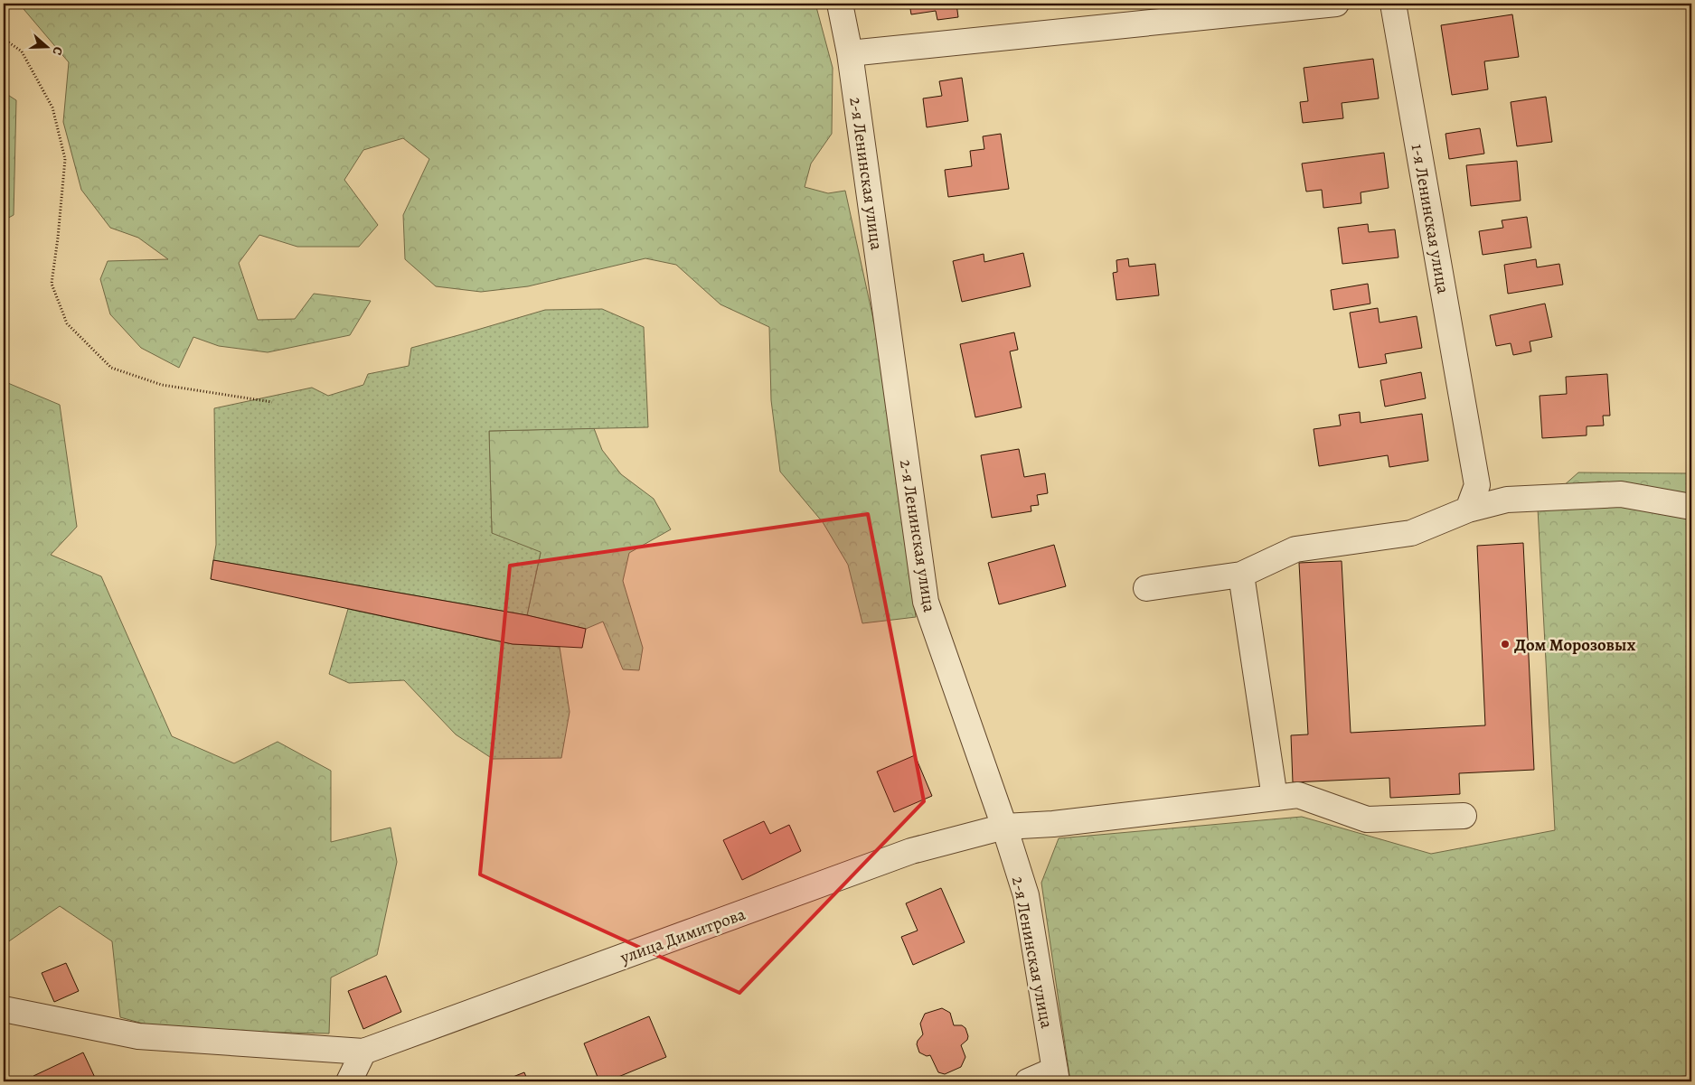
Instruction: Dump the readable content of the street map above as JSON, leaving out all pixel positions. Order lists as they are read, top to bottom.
{
  "streets": {
    "street": ["2-я Ленинская улица", "1-я Ленинская улица", "улица Димитрова"]
  },
  "crossings": [
    ["2-я Ленинская улица", "улица Димитрова"]
  ],
  "places": ["Дом Морозовых"],
  "north": "right"
}
